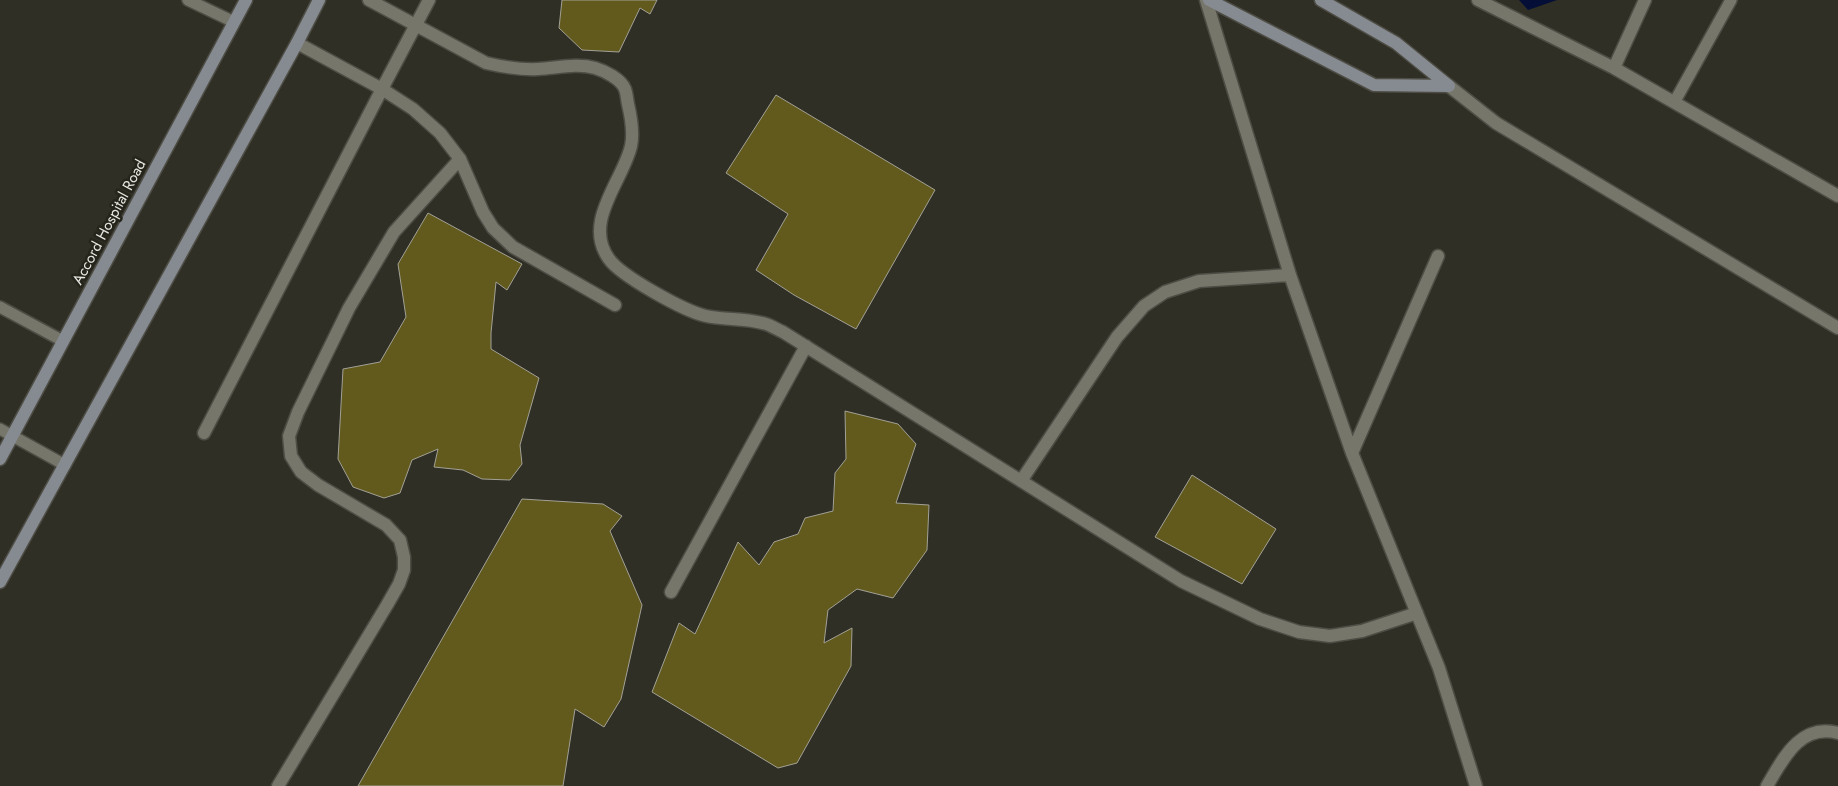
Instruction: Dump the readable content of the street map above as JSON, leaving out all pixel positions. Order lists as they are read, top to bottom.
{
  "streets": {
    "street": ["Accord Hospital Road"]
  }
}
